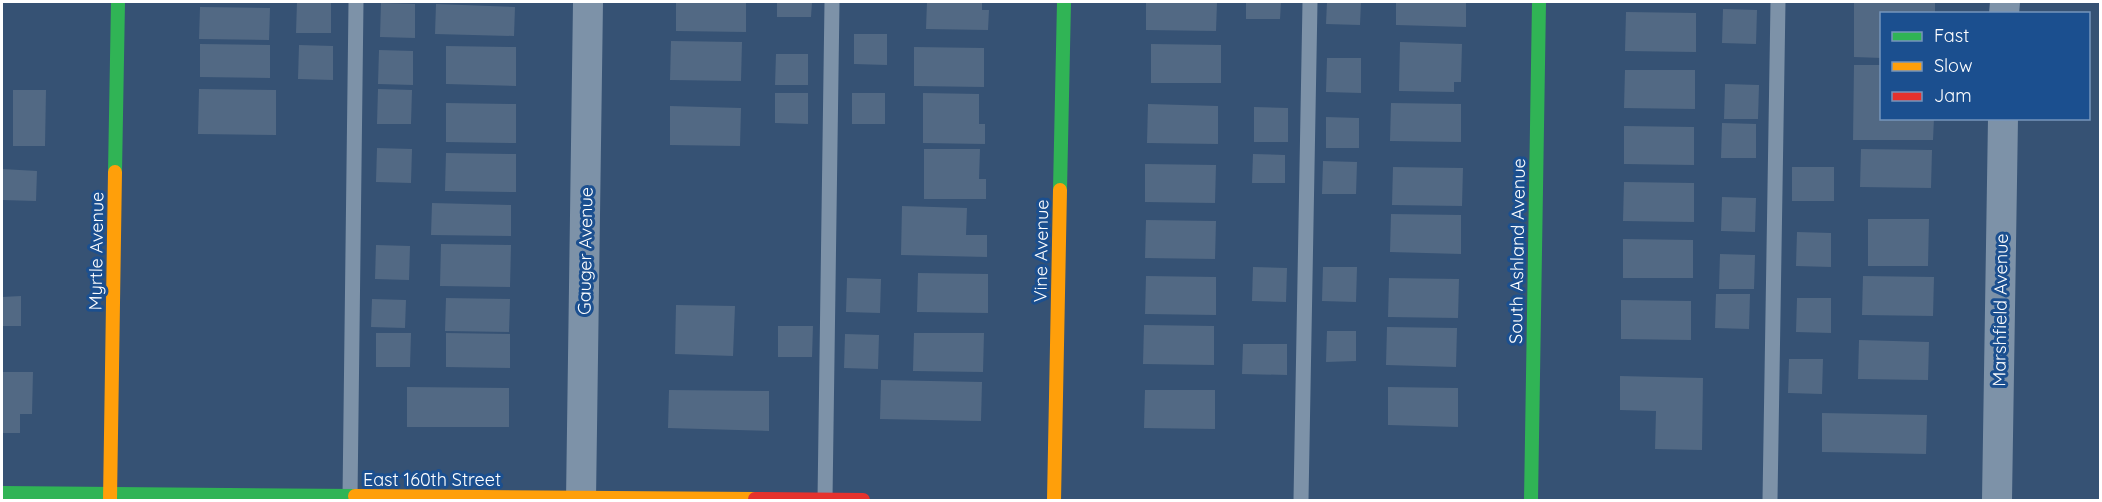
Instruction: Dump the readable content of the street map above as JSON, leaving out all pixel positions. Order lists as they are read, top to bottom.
{
  "streets": {
    "street": [
      "Myrtle Avenue",
      "Gauger Avenue",
      "Vine Avenue",
      "South Ashland Avenue",
      "Marshfield Avenue",
      "East 160th Street"
    ]
  },
  "crossings": [
    ["Myrtle Avenue", "East 160th Street"],
    ["Gauger Avenue", "East 160th Street"]
  ],
  "legend": ["Fast", "Slow", "Jam"]
}
